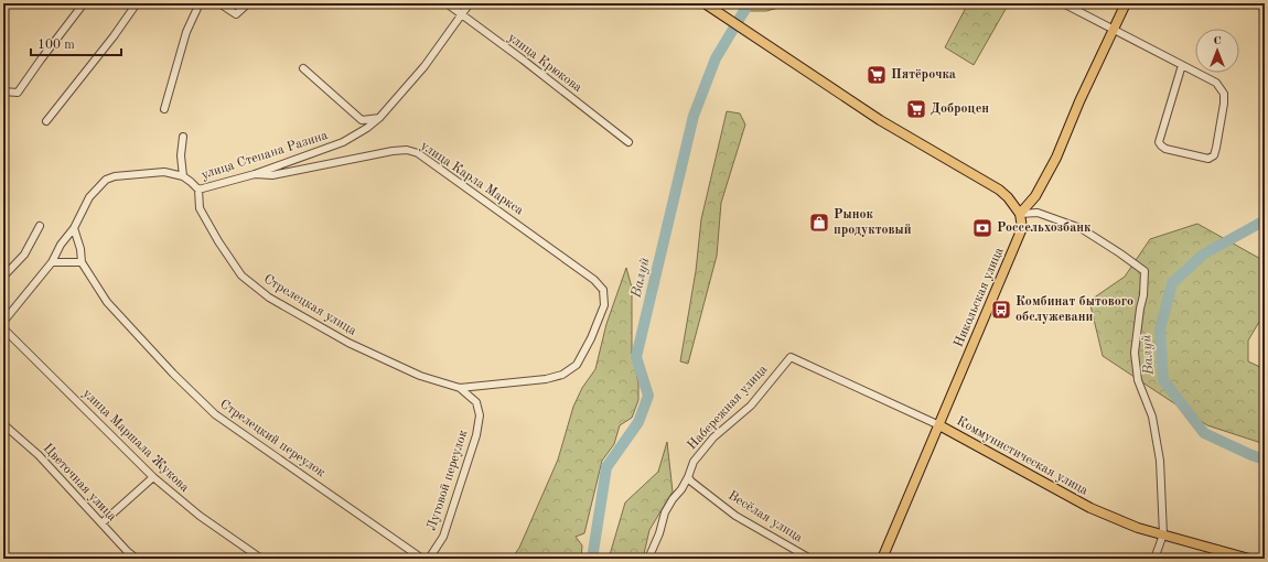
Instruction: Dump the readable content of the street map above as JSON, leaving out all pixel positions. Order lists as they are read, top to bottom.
{
  "streets": {
    "main road": ["Никольская улица", "Коммунистическая улица"],
    "street": [
      "улица Крюкова",
      "улица Степана Разина",
      "улица Карла Маркса",
      "Стрелецкая улица",
      "Набережная улица",
      "Стрелецкий переулок",
      "улица Маршала Жукова",
      "Луговой переулок",
      "Цветочная улица",
      "Весёлая улица"
    ]
  },
  "crossings": [
    ["улица Крюкова", "улица Степана Разина"],
    ["улица Степана Разина", "улица Карла Маркса"],
    ["улица Степана Разина", "Стрелецкая улица"],
    ["улица Степана Разина", "Стрелецкий переулок"],
    ["улица Карла Маркса", "Стрелецкая улица"],
    ["улица Карла Маркса", "Луговой переулок"],
    ["Никольская улица", "Коммунистическая улица"],
    ["Стрелецкая улица", "Луговой переулок"],
    ["Набережная улица", "Коммунистическая улица"],
    ["Набережная улица", "Весёлая улица"]
  ],
  "water": ["Валуй"],
  "places": {
    "supermarket": ["Пятёрочка", "Доброцен"],
    "shop": ["Рынок продуктовый"],
    "bank": ["Россельхозбанк"],
    "bus stop": ["Комбинат бытового обслужевани"]
  },
  "scale_bar": "100 m",
  "north": "top"
}
